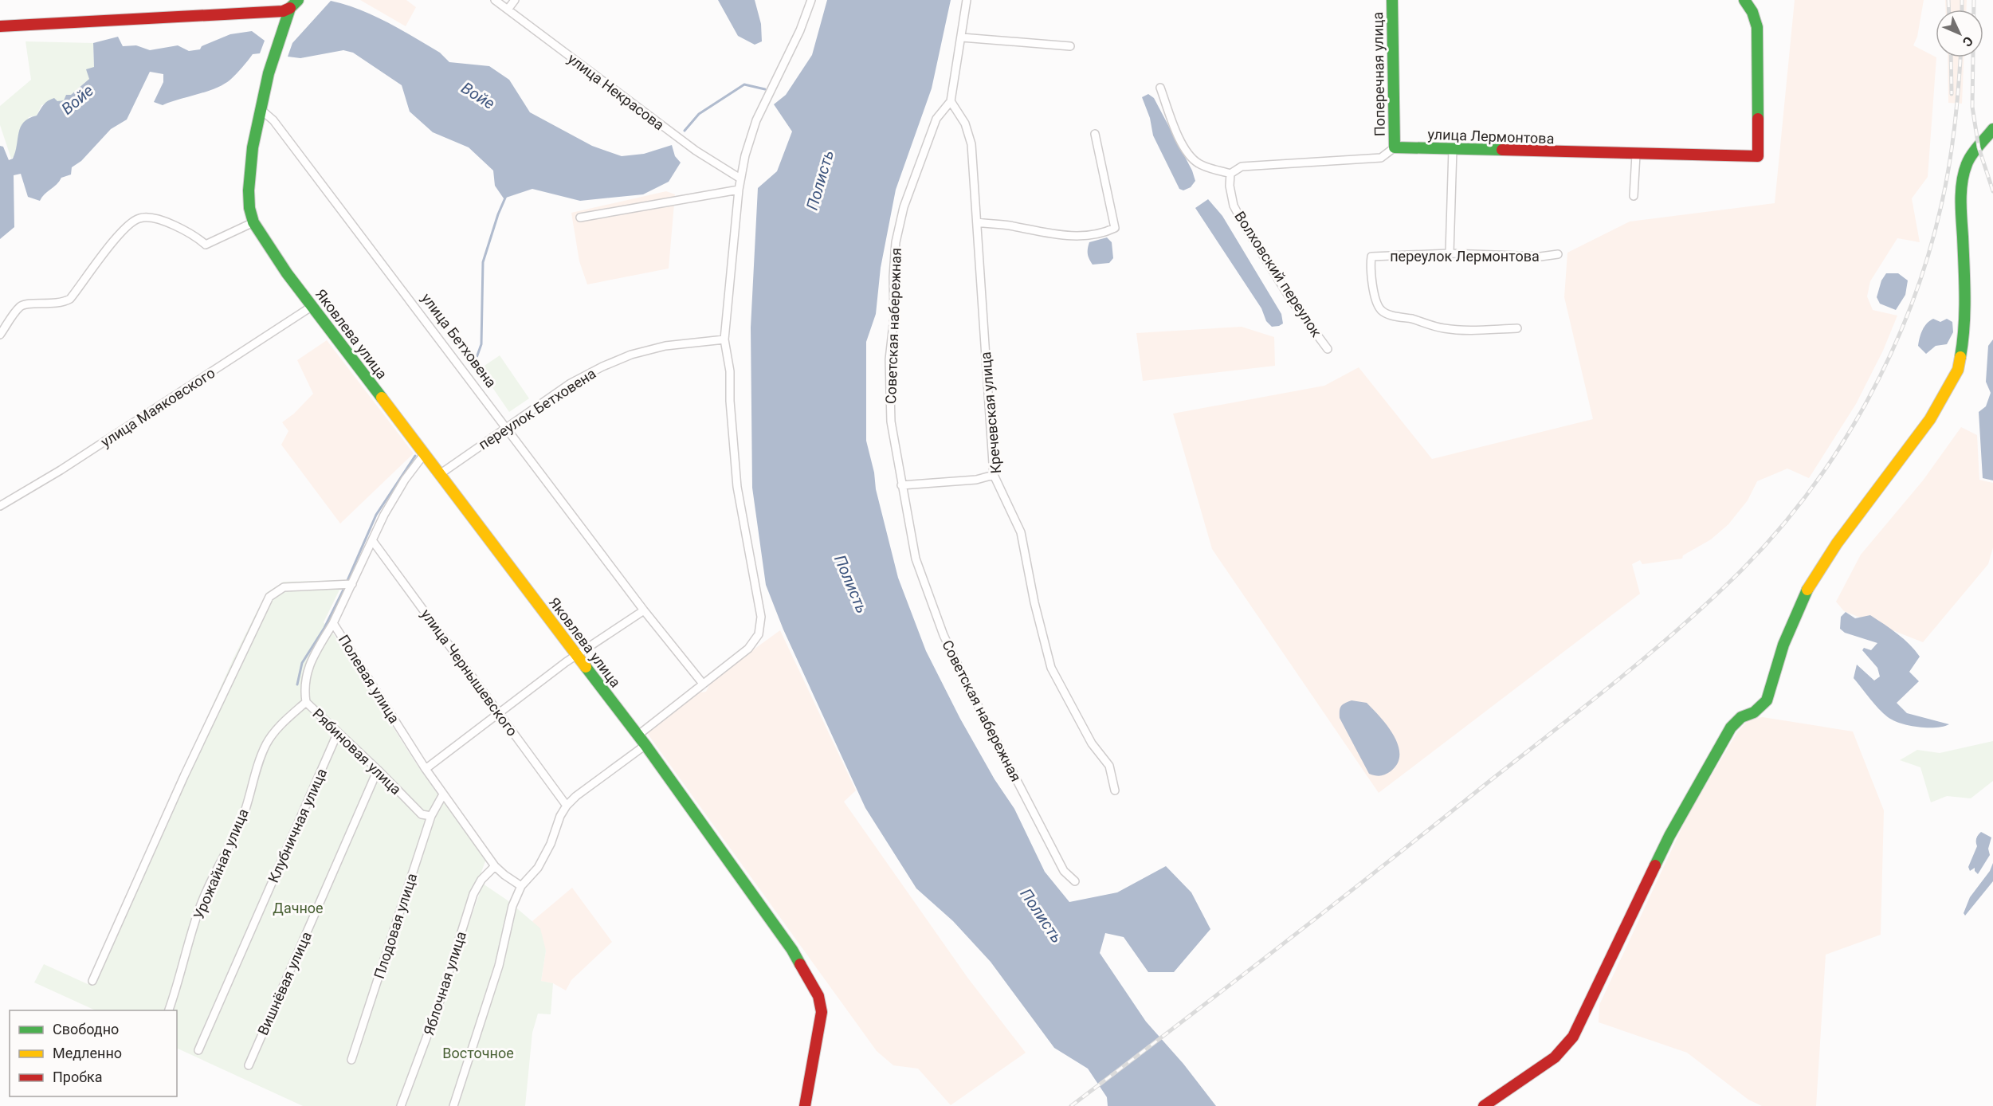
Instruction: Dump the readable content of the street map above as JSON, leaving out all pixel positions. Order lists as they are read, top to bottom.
{
  "streets": {
    "street": [
      "Поперечная улица",
      "улица Некрасова",
      "улица Лермонтова",
      "переулок Лермонтова",
      "Волховский переулок",
      "Советская набережная",
      "Яковлева улица",
      "улица Бетховена",
      "улица Маяковского",
      "переулок Бетховена",
      "Кречевская улица",
      "улица Чернышевского",
      "Полевая улица",
      "Рябиновая улица",
      "Клубничная улица",
      "Урожайная улица",
      "Плодовая улица",
      "Вишнёвая улица",
      "Яблочная улица"
    ]
  },
  "crossings": [
    ["Поперечная улица", "улица Лермонтова"],
    ["улица Лермонтова", "Волховский переулок"],
    ["Советская набережная", "Кречевская улица"],
    ["Яковлева улица", "улица Бетховена"],
    ["Яковлева улица", "улица Маяковского"],
    ["Яковлева улица", "переулок Бетховена"],
    ["Яковлева улица", "Полевая улица"],
    ["улица Бетховена", "переулок Бетховена"],
    ["улица Чернышевского", "Полевая улица"],
    ["Полевая улица", "Рябиновая улица"],
    ["Полевая улица", "Плодовая улица"],
    ["Полевая улица", "Яблочная улица"],
    ["Рябиновая улица", "Клубничная улица"],
    ["Рябиновая улица", "Урожайная улица"],
    ["Рябиновая улица", "Плодовая улица"],
    ["Рябиновая улица", "Вишнёвая улица"]
  ],
  "water": ["Войе", "Полисть"],
  "parks": ["Дачное", "Восточное"],
  "legend": ["Свободно", "Медленно", "Пробка"],
  "north": "bottom right"
}
